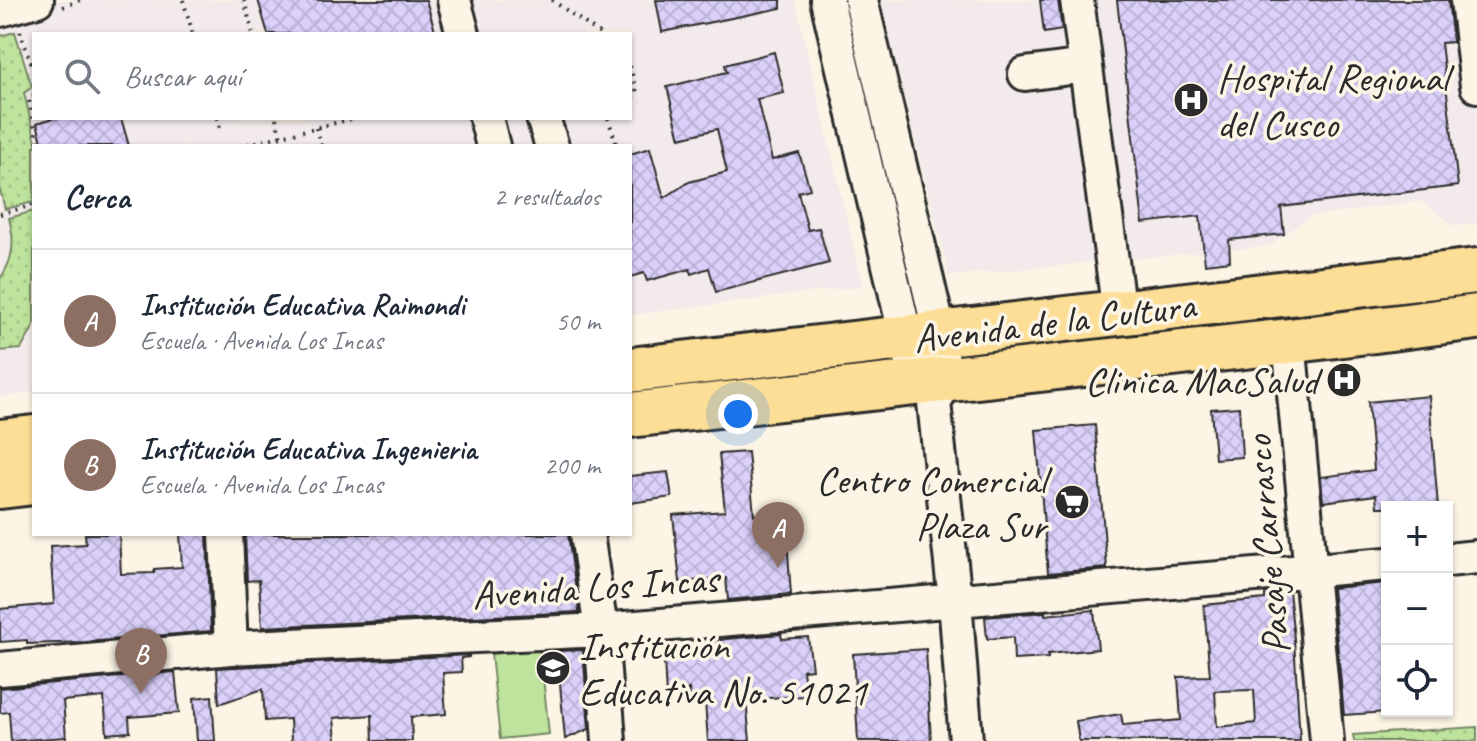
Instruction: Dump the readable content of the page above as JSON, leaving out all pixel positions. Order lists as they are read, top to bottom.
{
  "streets": {
    "highway": ["Avenida de la Cultura"],
    "street": ["Pasaje Carrasco", "Avenida Los Incas"]
  },
  "crossings": [
    ["Avenida de la Cultura", "Pasaje Carrasco"],
    ["Pasaje Carrasco", "Avenida Los Incas"]
  ],
  "places": {
    "hospital": ["Hospital Regional del Cusco", "Clinica MacSalud"],
    "supermarket": ["Centro Comercial Plaza Sur"],
    "school or university": ["Institución Educativa No. 51021"]
  },
  "page": {
    "search": "Buscar aquí",
    "heading": ["Cerca", "2 resultados"],
    "list": [
      {
        "mark": "A",
        "name": "Institución Educativa Raimondi",
        "note": "Escuela · Avenida Los Incas",
        "value": "50 m"
      },
      {
        "mark": "B",
        "name": "Institución Educativa Ingenieria",
        "note": "Escuela · Avenida Los Incas",
        "value": "200 m"
      }
    ],
    "map_buttons": ["+", "−"],
    "pins": ["A", "B"]
  }
}
